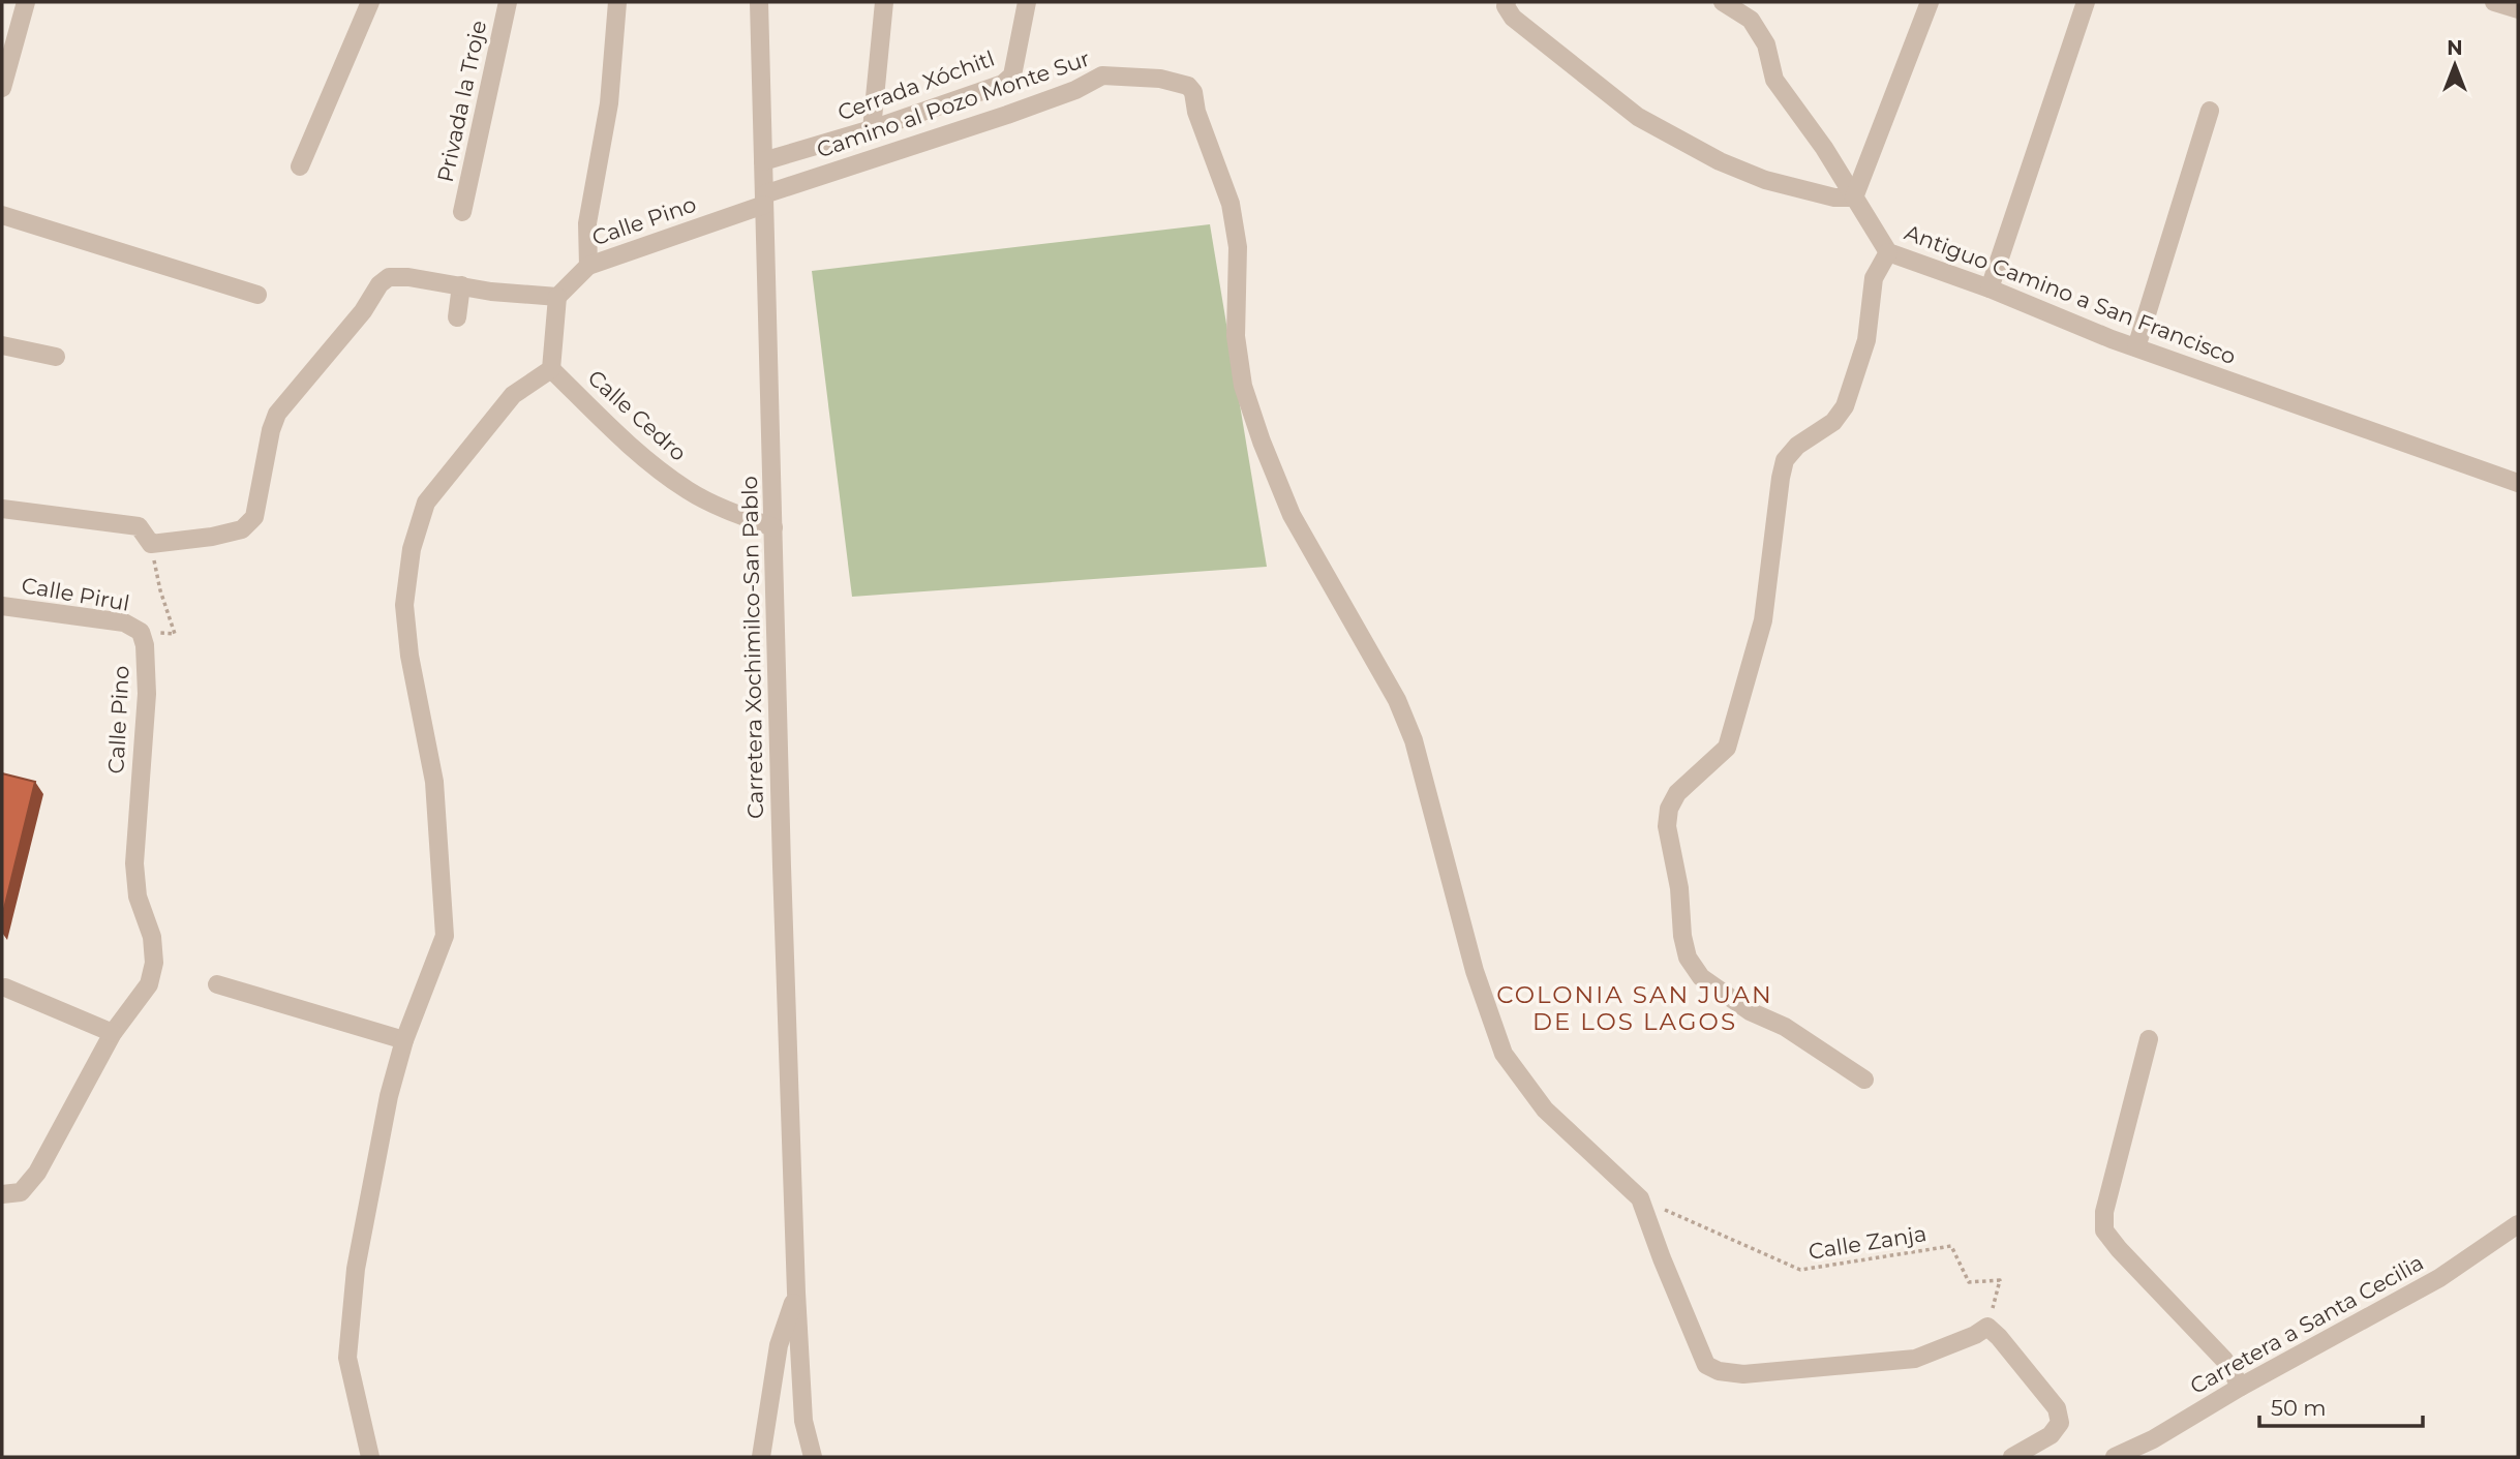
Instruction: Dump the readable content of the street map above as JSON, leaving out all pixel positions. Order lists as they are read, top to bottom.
{
  "streets": {
    "street": [
      "Cerrada Xóchitl",
      "Privada la Troje",
      "Camino al Pozo Monte Sur",
      "Calle Pino",
      "Antiguo Camino a San Francisco",
      "Calle Cedro",
      "Calle Pirul",
      "Carretera Xochimilco-San Pablo",
      "Carretera a Santa Cecilia"
    ],
    "path": ["Calle Zanja"]
  },
  "crossings": [
    ["Cerrada Xóchitl", "Carretera Xochimilco-San Pablo"],
    ["Camino al Pozo Monte Sur", "Calle Pino"],
    ["Camino al Pozo Monte Sur", "Carretera Xochimilco-San Pablo"],
    ["Camino al Pozo Monte Sur", "Calle Zanja"],
    ["Calle Pino", "Calle Pirul"],
    ["Calle Pino", "Carretera Xochimilco-San Pablo"],
    ["Calle Cedro", "Carretera Xochimilco-San Pablo"]
  ],
  "districts": ["COLONIA SAN JUAN DE LOS LAGOS"],
  "scale_bar": "50 m",
  "north": "top"
}
